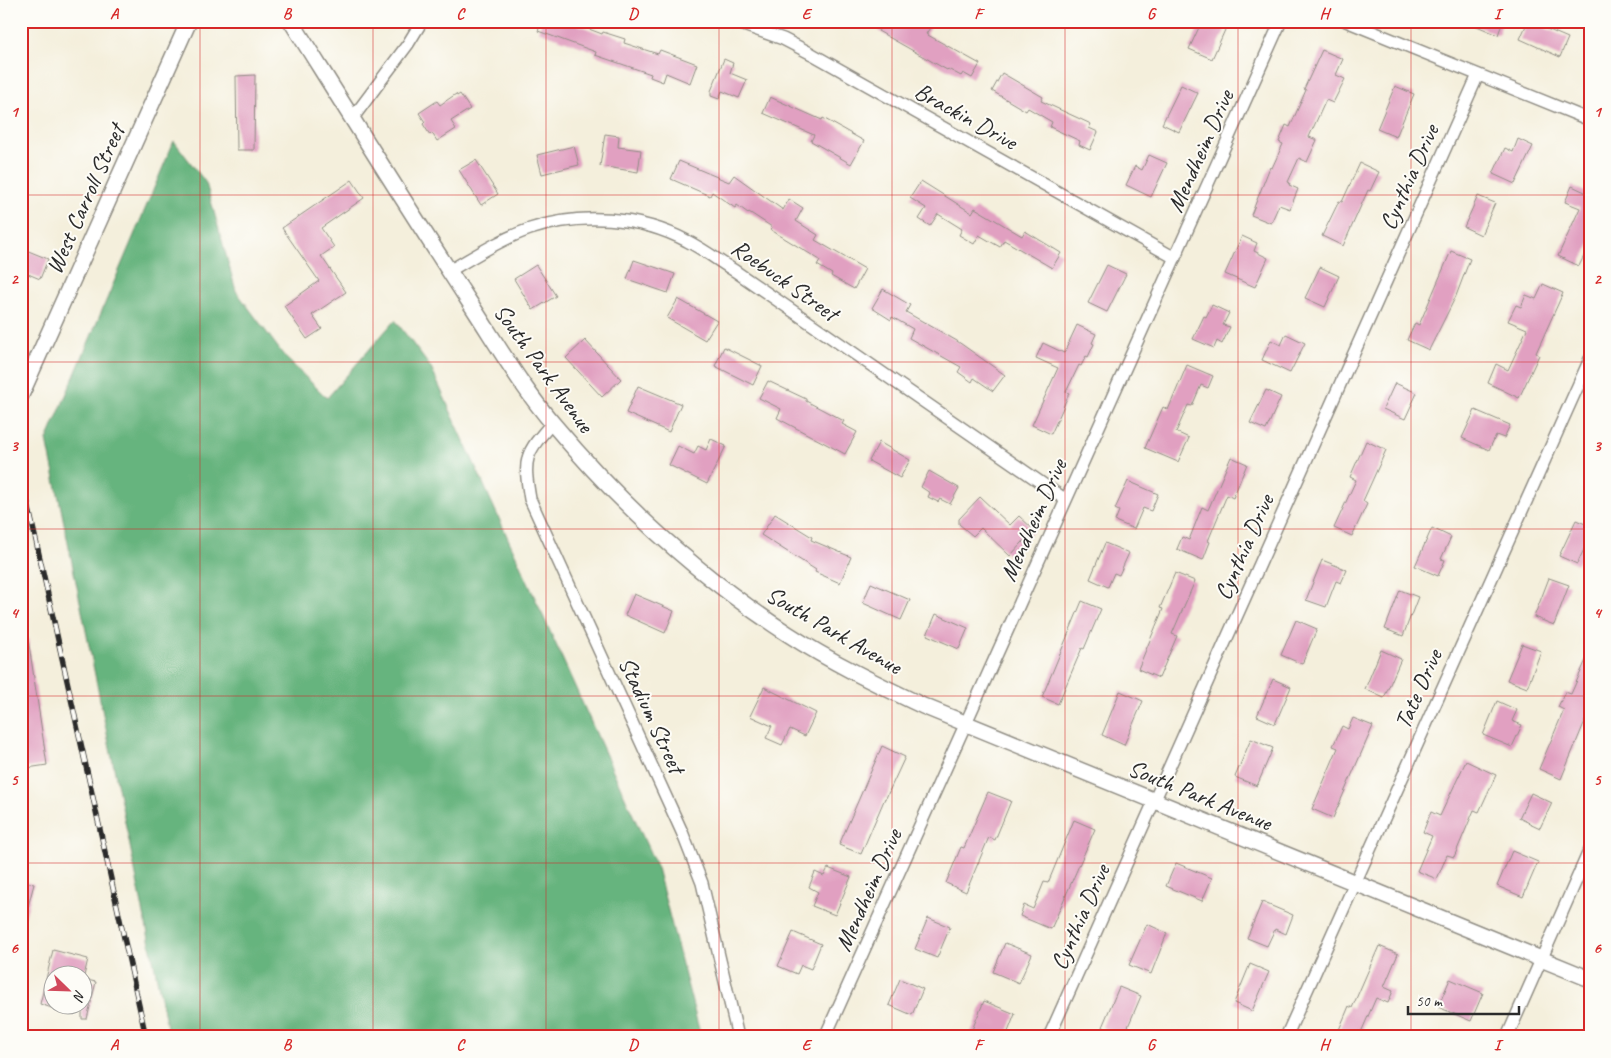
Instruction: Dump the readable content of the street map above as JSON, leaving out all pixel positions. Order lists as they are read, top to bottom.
{
  "streets": {
    "street": [
      "Brackin Drive",
      "Mendheim Drive",
      "Cynthia Drive",
      "West Carroll Street",
      "Roebuck Street",
      "South Park Avenue",
      "Tate Drive",
      "Stadium Street"
    ]
  },
  "crossings": [
    ["Brackin Drive", "Mendheim Drive"],
    ["Mendheim Drive", "Roebuck Street"],
    ["Mendheim Drive", "South Park Avenue"],
    ["Cynthia Drive", "South Park Avenue"],
    ["Roebuck Street", "South Park Avenue"],
    ["South Park Avenue", "Tate Drive"],
    ["South Park Avenue", "Stadium Street"]
  ],
  "scale_bar": "50 m",
  "north": "bottom right",
  "grid": {
    "columns": [
      "A",
      "B",
      "C",
      "D",
      "E",
      "F",
      "G",
      "H",
      "I"
    ],
    "rows": [
      "1",
      "2",
      "3",
      "4",
      "5",
      "6"
    ]
  }
}
